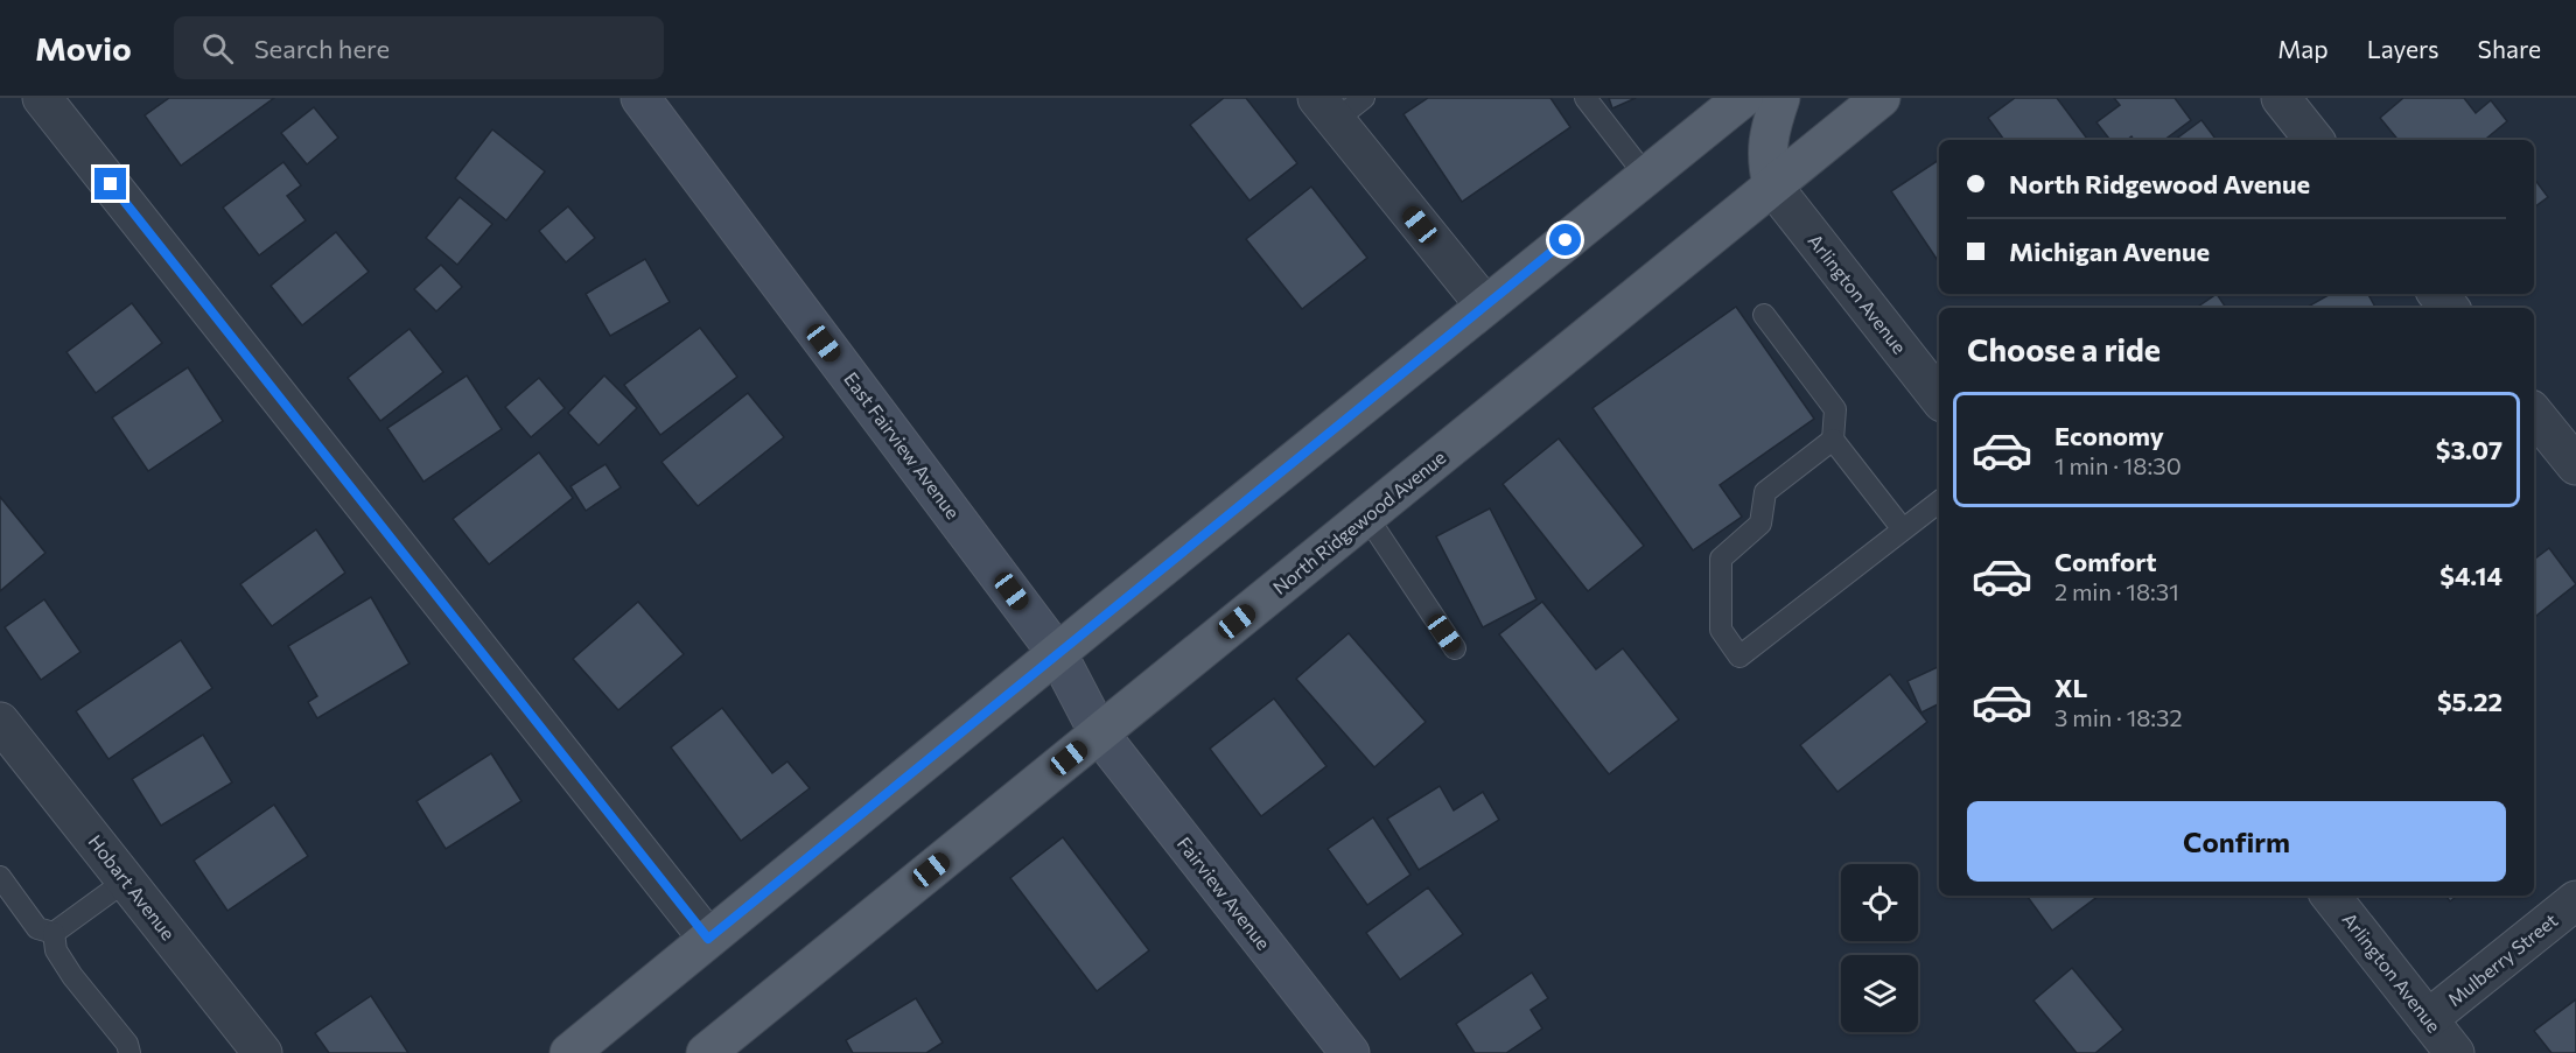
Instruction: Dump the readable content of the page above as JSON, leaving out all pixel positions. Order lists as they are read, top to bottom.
{
  "streets": {
    "main road": ["East Fairview Avenue", "North Ridgewood Avenue", "Fairview Avenue"],
    "street": ["Arlington Avenue", "Hobart Avenue", "Mulberry Street"]
  },
  "crossings": [
    ["Arlington Avenue", "North Ridgewood Avenue"],
    ["Arlington Avenue", "Mulberry Street"],
    ["East Fairview Avenue", "North Ridgewood Avenue"],
    ["East Fairview Avenue", "Fairview Avenue"],
    ["North Ridgewood Avenue", "Fairview Avenue"]
  ],
  "page": {
    "header": "Movio",
    "search": "Search here",
    "nav": ["Map", "Layers", "Share"],
    "banner": ["North Ridgewood Avenue", "Michigan Avenue"],
    "heading": "Choose a ride",
    "list": [
      {
        "name": "Economy",
        "note": "1 min · 18:30",
        "value": "$3.07"
      },
      {
        "name": "Comfort",
        "note": "2 min · 18:31",
        "value": "$4.14"
      },
      {
        "name": "XL",
        "note": "3 min · 18:32",
        "value": "$5.22"
      }
    ],
    "buttons": "Confirm"
  }
}
